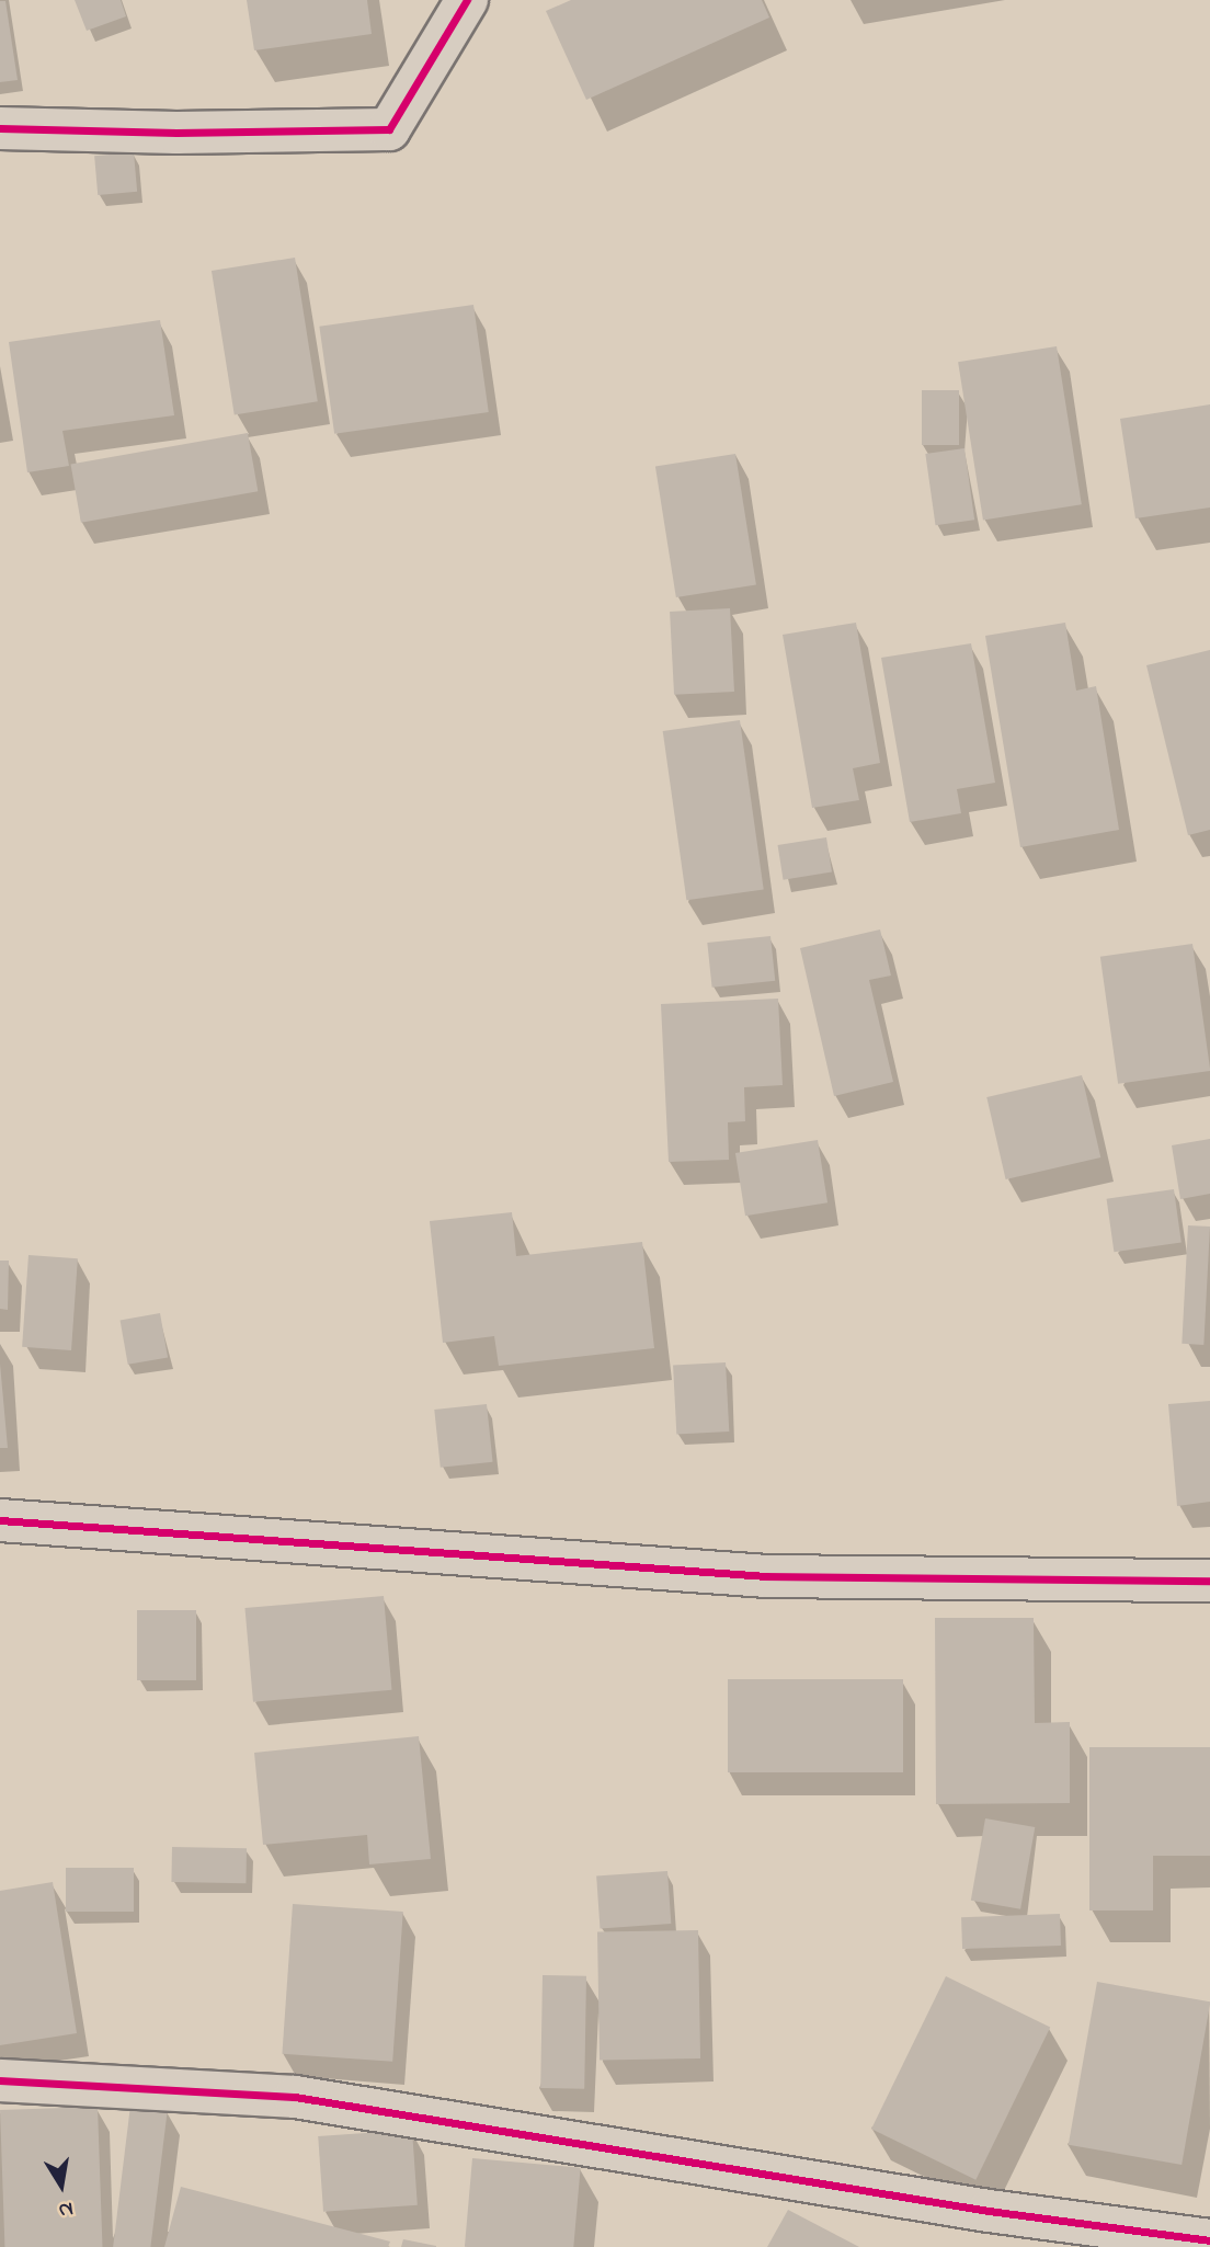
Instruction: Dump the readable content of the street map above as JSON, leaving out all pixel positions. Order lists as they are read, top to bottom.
{
  "north": "bottom"
}
